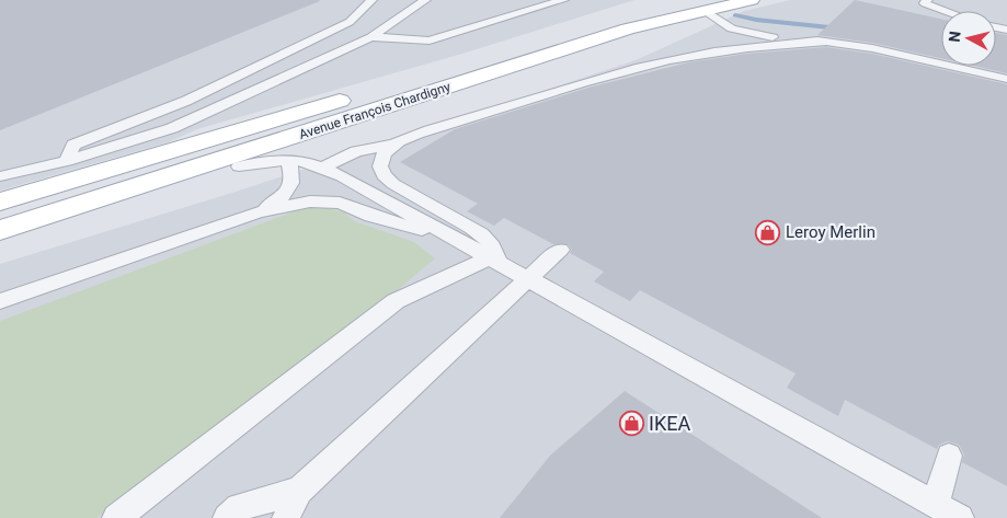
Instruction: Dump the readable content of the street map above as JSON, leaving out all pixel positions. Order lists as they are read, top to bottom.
{
  "streets": {
    "main road": ["Avenue François Chardigny"]
  },
  "places": {
    "shop": ["Leroy Merlin", "IKEA"]
  },
  "north": "left"
}
